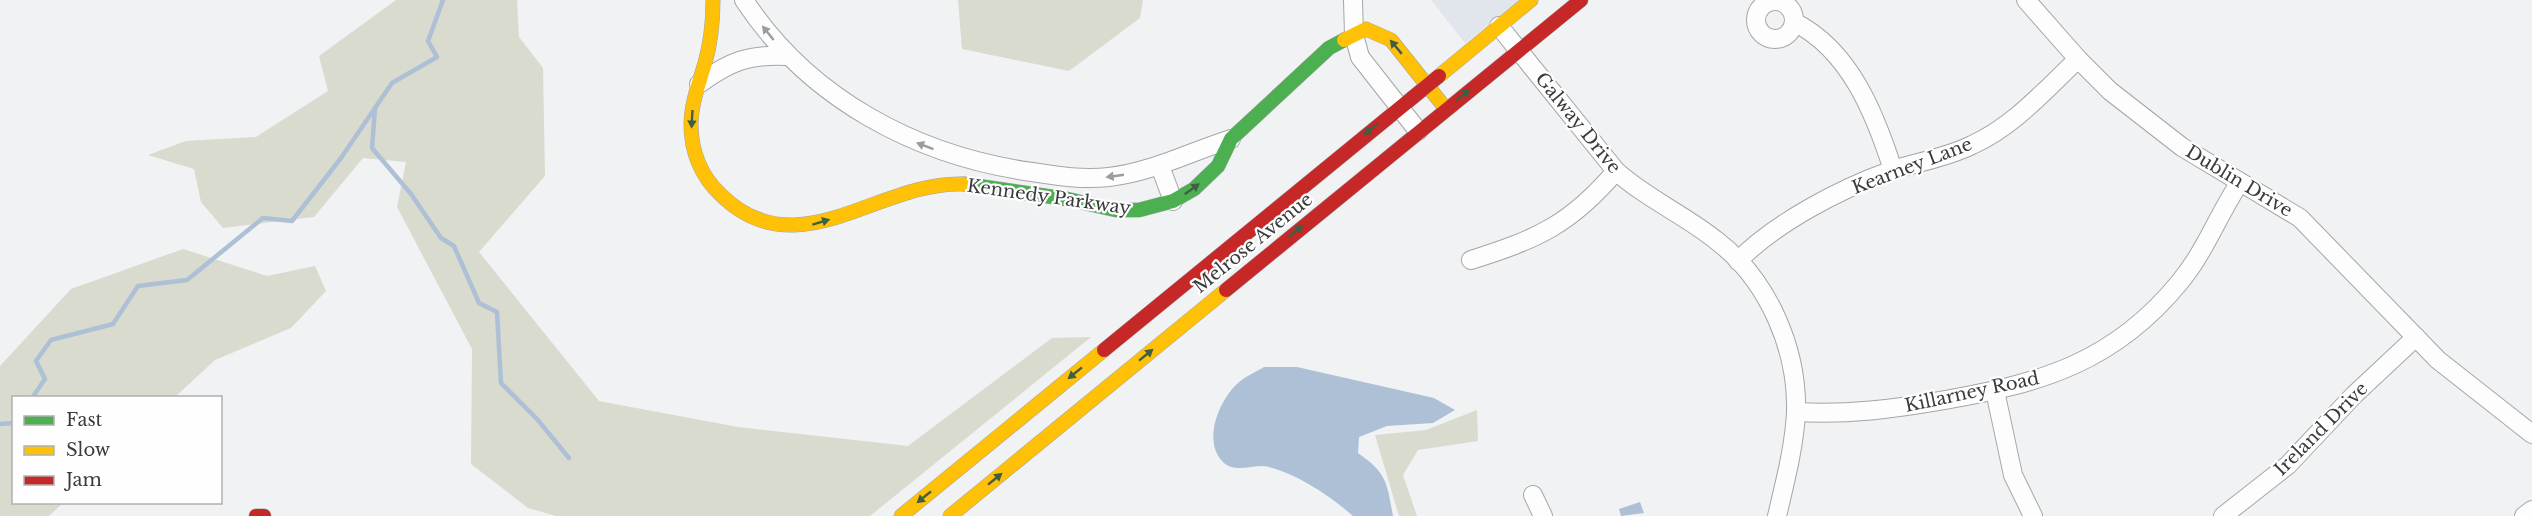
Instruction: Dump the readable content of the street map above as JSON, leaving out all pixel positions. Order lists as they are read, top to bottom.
{
  "streets": {
    "main road": ["Kennedy Parkway", "Melrose Avenue"],
    "street": [
      "Galway Drive",
      "Kearney Lane",
      "Dublin Drive",
      "Killarney Road",
      "Ireland Drive"
    ]
  },
  "crossings": [
    ["Galway Drive", "Kearney Lane"],
    ["Galway Drive", "Melrose Avenue"],
    ["Galway Drive", "Killarney Road"],
    ["Kearney Lane", "Dublin Drive"],
    ["Dublin Drive", "Killarney Road"],
    ["Dublin Drive", "Ireland Drive"]
  ],
  "legend": ["Fast", "Slow", "Jam"]
}
